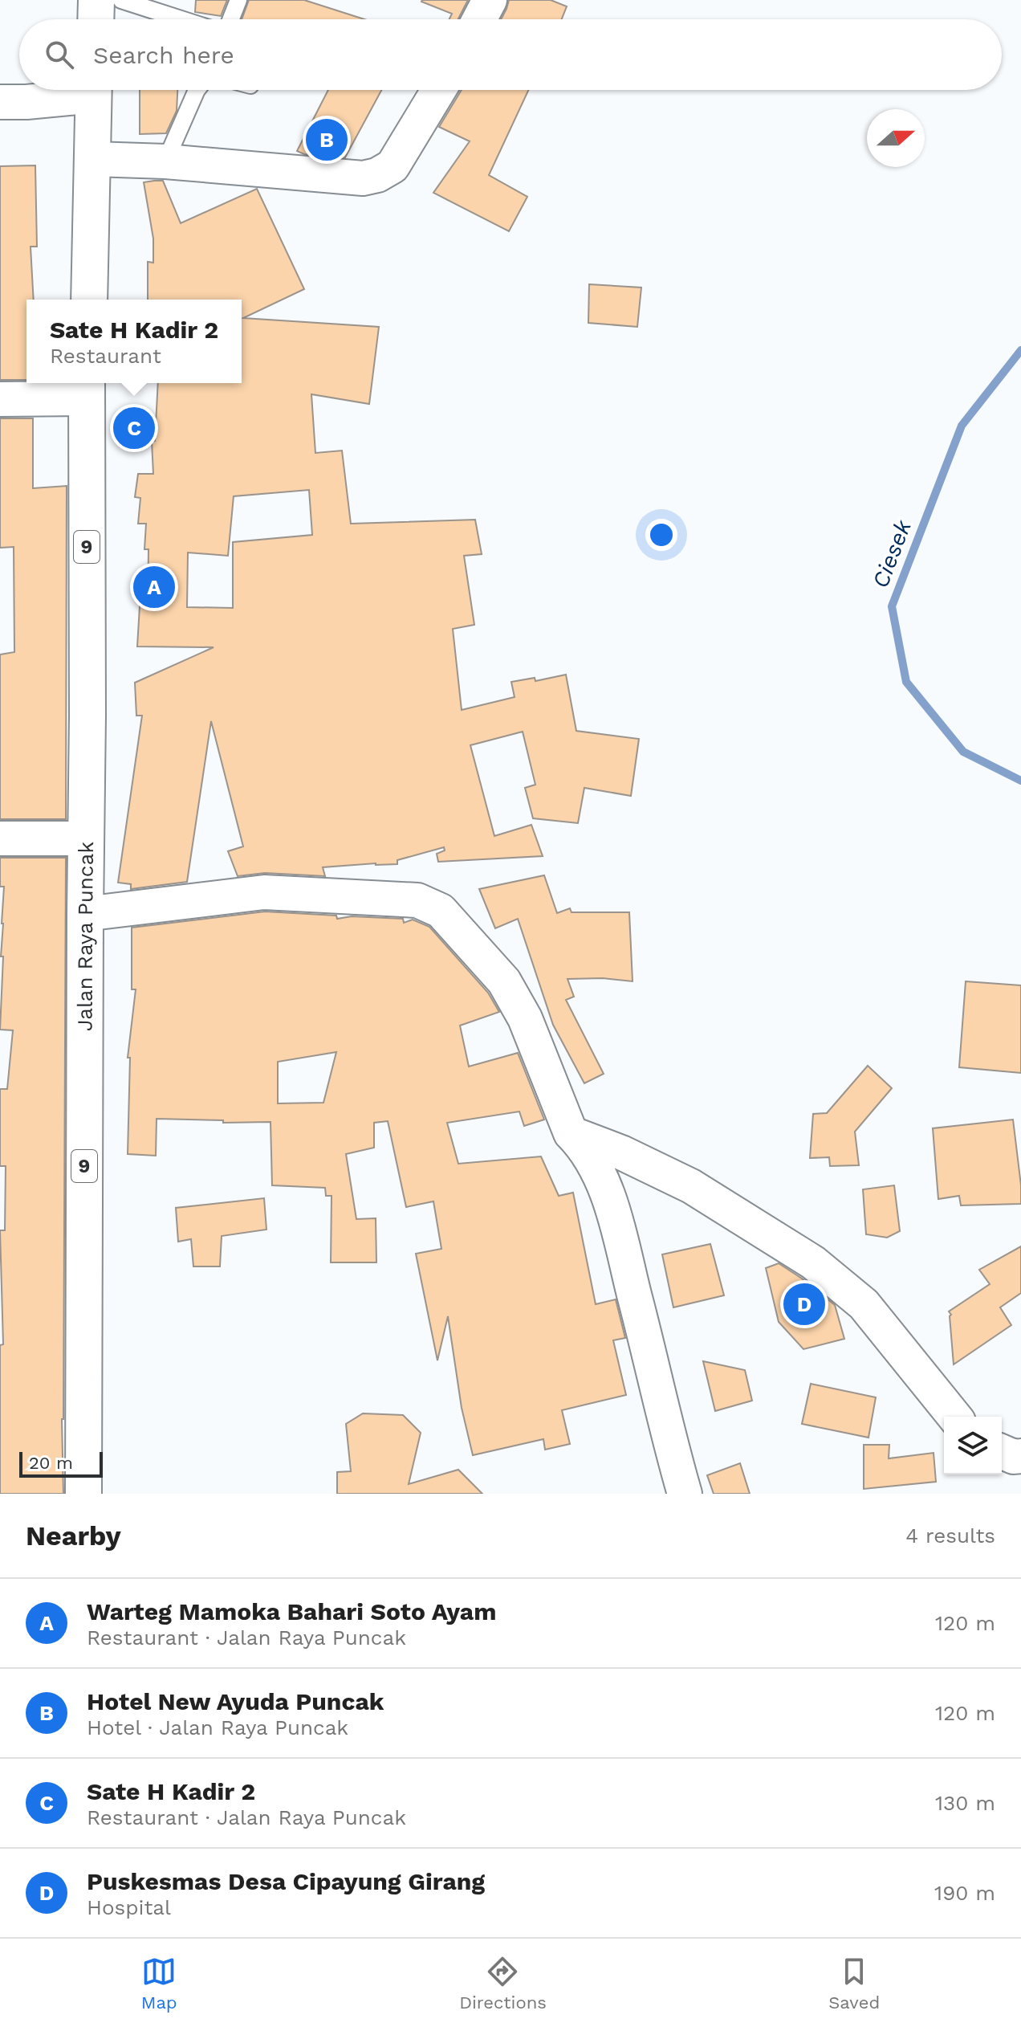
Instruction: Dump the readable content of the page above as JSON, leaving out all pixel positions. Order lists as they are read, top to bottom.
{
  "streets": {
    "highway": ["9", "Jalan Raya Puncak"]
  },
  "water": ["Ciesek"],
  "scale_bar": "20 m",
  "north": "right",
  "page": {
    "search": "Search here",
    "pins": [
      "B",
      "C",
      "A",
      "D"
    ],
    "popup": ["Sate H Kadir 2", "Restaurant"],
    "scale": "20 m",
    "heading": ["Nearby", "4 results"],
    "list": [
      {
        "mark": "A",
        "name": "Warteg Mamoka Bahari Soto Ayam",
        "note": "Restaurant · Jalan Raya Puncak",
        "value": "120 m"
      },
      {
        "mark": "B",
        "name": "Hotel New Ayuda Puncak",
        "note": "Hotel · Jalan Raya Puncak",
        "value": "120 m"
      },
      {
        "mark": "C",
        "name": "Sate H Kadir 2",
        "note": "Restaurant · Jalan Raya Puncak",
        "value": "130 m"
      },
      {
        "mark": "D",
        "name": "Puskesmas Desa Cipayung Girang",
        "note": "Hospital",
        "value": "190 m"
      }
    ],
    "nav": ["Map", "Directions", "Saved"]
  }
}
